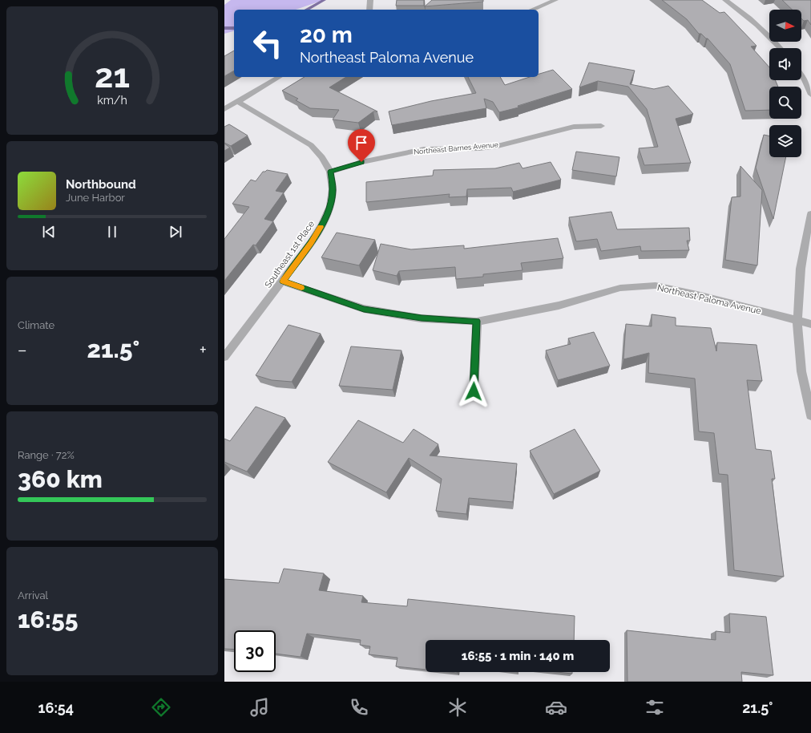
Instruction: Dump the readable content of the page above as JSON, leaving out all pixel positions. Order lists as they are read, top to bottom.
{
  "streets": {
    "street": ["Northeast Barnes Avenue", "Southeast 1st Place", "Northeast Paloma Avenue"]
  },
  "crossings": [
    ["Northeast Barnes Avenue", "Southeast 1st Place"],
    ["Southeast 1st Place", "Northeast Paloma Avenue"]
  ],
  "north": "right",
  "page": {
    "turn": ["20 m", "Northeast Paloma Avenue"],
    "song": ["Northbound", "June Harbor"],
    "tile": [
      "Climate",
      ["Range · 72%", "360 km"],
      ["Arrival", "16:55"]
    ],
    "heat": ["−", "21.5°", "+"],
    "limit": "30",
    "trip": "16:55 · 1 min · 140 m",
    "tabs": ["16:54", "21.5°"],
    "gauge": ["21", "km/h"]
  }
}
